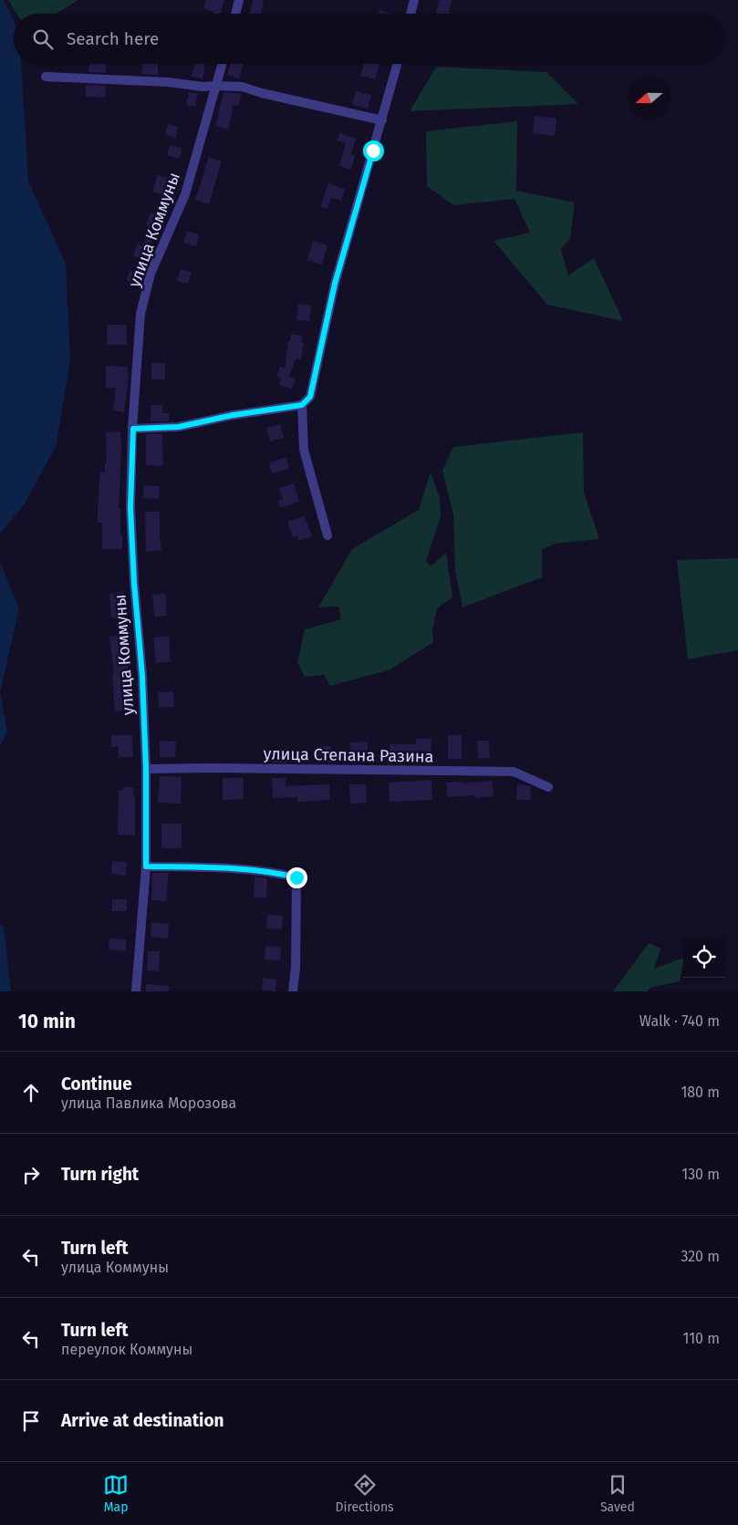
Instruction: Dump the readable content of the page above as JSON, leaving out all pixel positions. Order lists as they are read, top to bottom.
{
  "streets": {
    "street": ["улица Коммуны", "улица Степана Разина"]
  },
  "crossings": [
    ["улица Коммуны", "улица Степана Разина"]
  ],
  "north": "left",
  "page": {
    "search": "Search here",
    "heading": ["10 min", "Walk · 740 m"],
    "list": [
      ["Continue", "улица Павлика Морозова", "180 m"],
      ["Turn right", "130 m"],
      ["Turn left", "улица Коммуны", "320 m"],
      ["Turn left", "переулок Коммуны", "110 m"],
      "Arrive at destination"
    ],
    "nav": ["Map", "Directions", "Saved"]
  }
}
